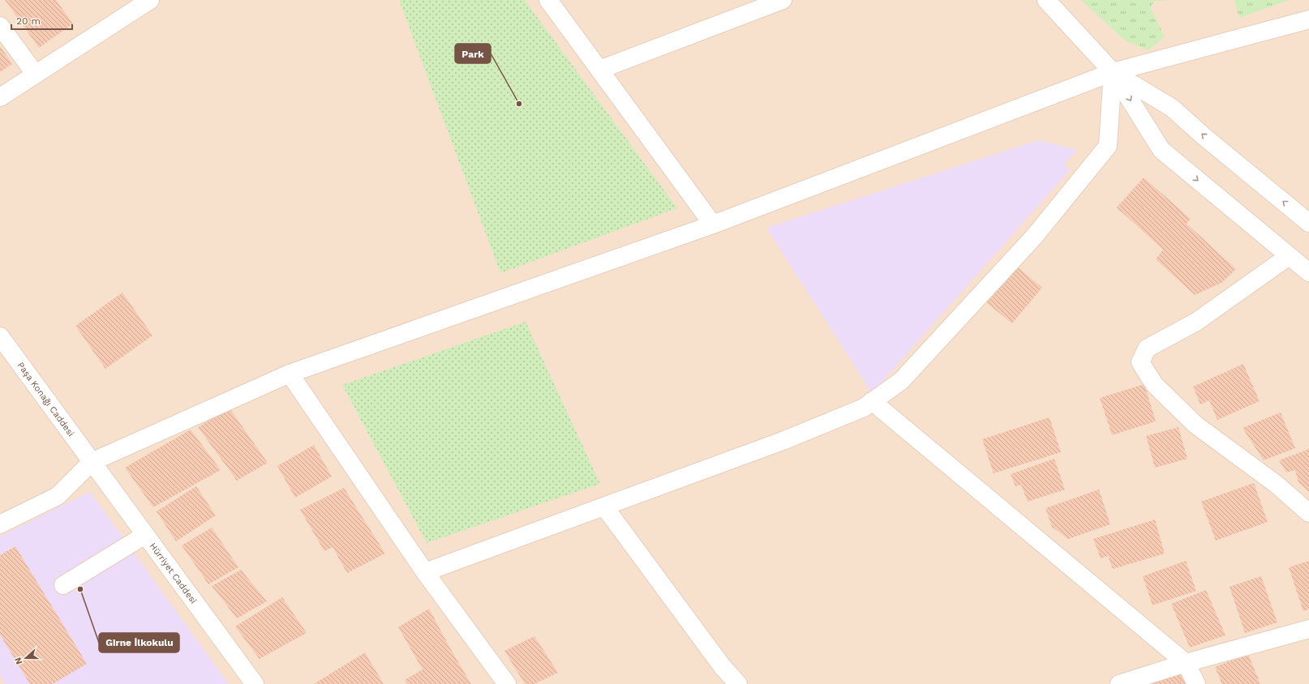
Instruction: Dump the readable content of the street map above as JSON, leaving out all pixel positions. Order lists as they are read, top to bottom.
{
  "streets": {
    "street": ["Paşa Konağı Caddesi", "Hürriyet Caddesi"]
  },
  "crossings": [
    ["Paşa Konağı Caddesi", "Hürriyet Caddesi"]
  ],
  "places": ["Park", "Girne İlkokulu"],
  "scale_bar": "20 m",
  "north": "left"
}
